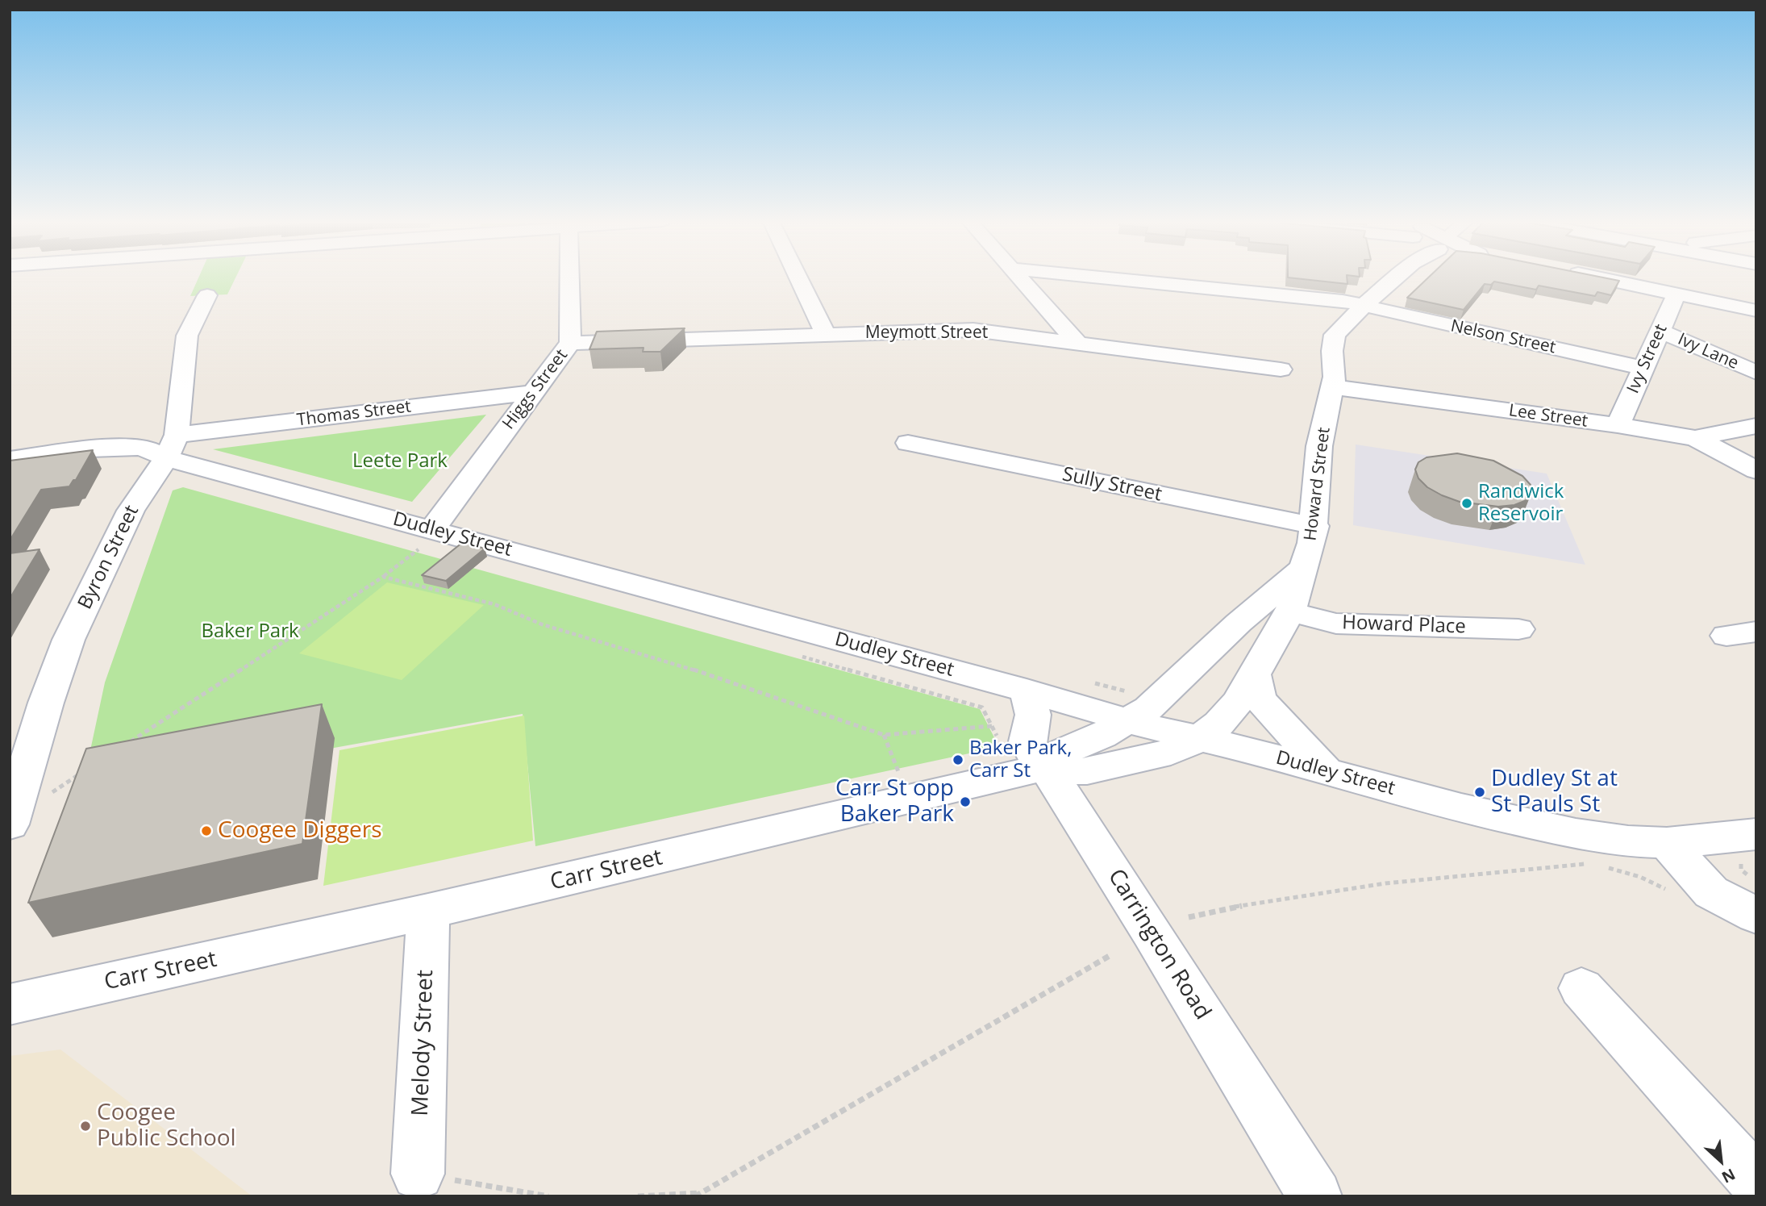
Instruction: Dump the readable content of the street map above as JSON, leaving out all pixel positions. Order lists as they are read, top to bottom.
{
  "streets": {
    "street": [
      "Meymott Street",
      "Nelson Street",
      "Ivy Lane",
      "Ivy Street",
      "Higgs Street",
      "Thomas Street",
      "Lee Street",
      "Howard Street",
      "Sully Street",
      "Dudley Street",
      "Byron Street",
      "Howard Place",
      "Carr Street",
      "Carrington Road",
      "Melody Street"
    ]
  },
  "crossings": [
    ["Meymott Street", "Higgs Street"],
    ["Nelson Street", "Ivy Street"],
    ["Nelson Street", "Howard Street"],
    ["Ivy Lane", "Ivy Street"],
    ["Ivy Street", "Lee Street"],
    ["Higgs Street", "Thomas Street"],
    ["Higgs Street", "Dudley Street"],
    ["Thomas Street", "Dudley Street"],
    ["Thomas Street", "Byron Street"],
    ["Lee Street", "Howard Street"],
    ["Howard Street", "Sully Street"],
    ["Howard Street", "Dudley Street"],
    ["Howard Street", "Howard Place"],
    ["Howard Street", "Carr Street"],
    ["Howard Street", "Carrington Road"],
    ["Dudley Street", "Byron Street"],
    ["Dudley Street", "Carr Street"],
    ["Dudley Street", "Carrington Road"],
    ["Carr Street", "Carrington Road"],
    ["Carr Street", "Melody Street"]
  ],
  "parks": ["Leete Park", "Baker Park"],
  "places": [
    "Randwick Reservoir",
    "Baker Park, Carr St",
    "Dudley St at St Pauls St",
    "Carr St opp Baker Park",
    "Coogee Diggers",
    "Coogee Public School"
  ],
  "north": "bottom right"
}
